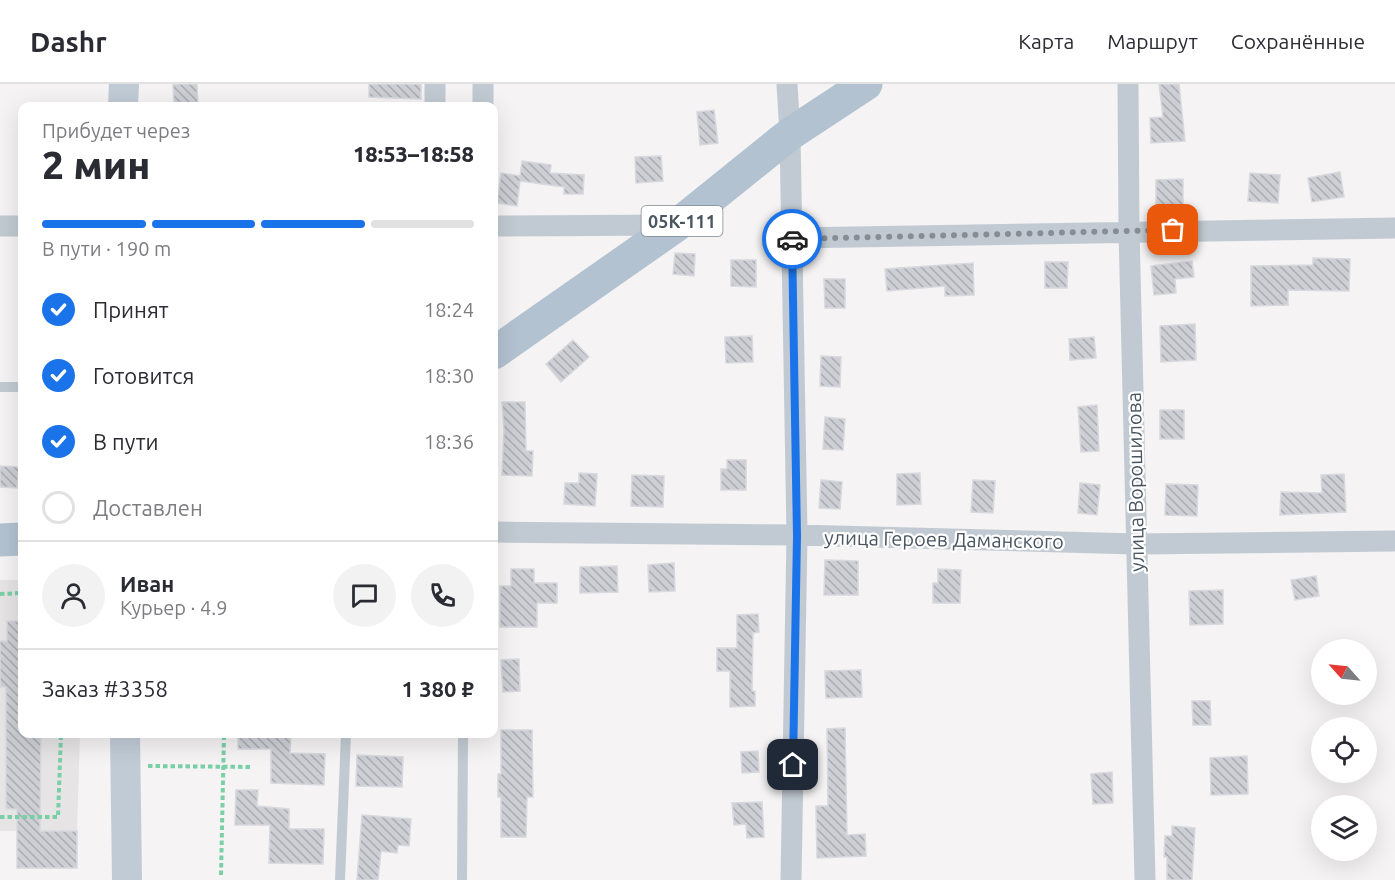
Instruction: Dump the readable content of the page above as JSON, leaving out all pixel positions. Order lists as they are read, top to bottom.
{
  "streets": {
    "main road": ["05К-111"],
    "street": ["улица Ворошилова", "улица Героев Даманского"]
  },
  "crossings": [
    ["улица Ворошилова", "улица Героев Даманского"]
  ],
  "north": "top left",
  "page": {
    "header": "Dashr",
    "nav": ["Карта", "Маршрут", "Сохранённые"],
    "heading": ["2 мин", "Прибудет через", "18:53–18:58"],
    "panel": [
      "Иван",
      "Курьер · 4.9",
      "Заказ #3358",
      "1 380 ₽"
    ],
    "bar": "В пути · 190 m",
    "list": [
      ["Принят", "18:24"],
      ["Готовится", "18:30"],
      ["В пути", "18:36"],
      "Доставлен"
    ]
  }
}
